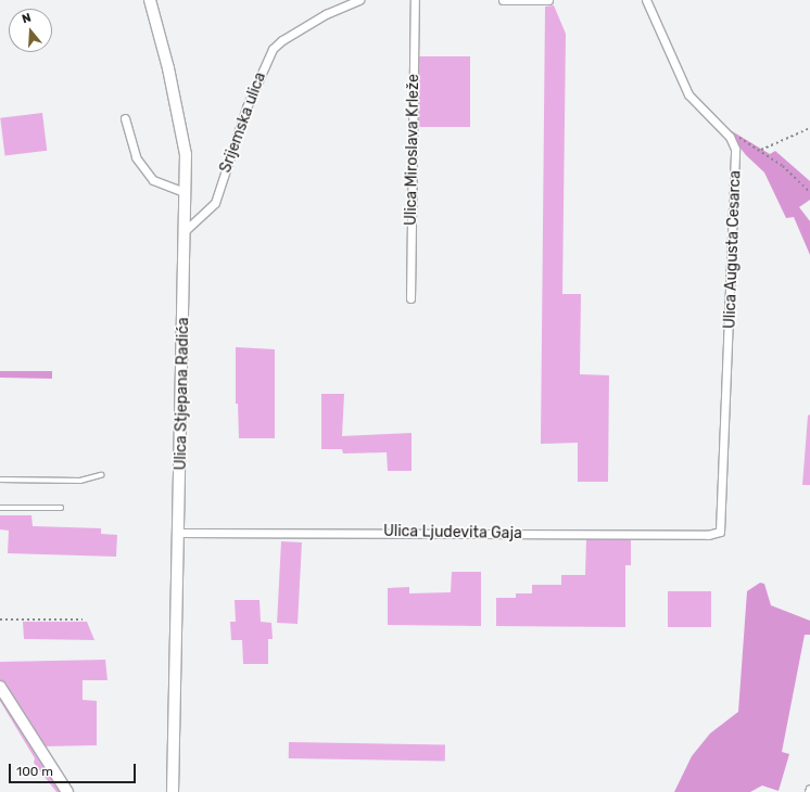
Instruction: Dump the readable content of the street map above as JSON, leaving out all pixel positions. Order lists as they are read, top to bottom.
{
  "streets": {
    "street": [
      "Srijemska ulica",
      "Ulica Miroslava Krleže",
      "Ulica Augusta Cesarca",
      "Ulica Stjepana Radića",
      "Ulica Ljudevita Gaja"
    ]
  },
  "crossings": [
    ["Srijemska ulica", "Ulica Stjepana Radića"],
    ["Ulica Augusta Cesarca", "Ulica Ljudevita Gaja"],
    ["Ulica Stjepana Radića", "Ulica Ljudevita Gaja"]
  ],
  "scale_bar": "100 m",
  "north": "top"
}
